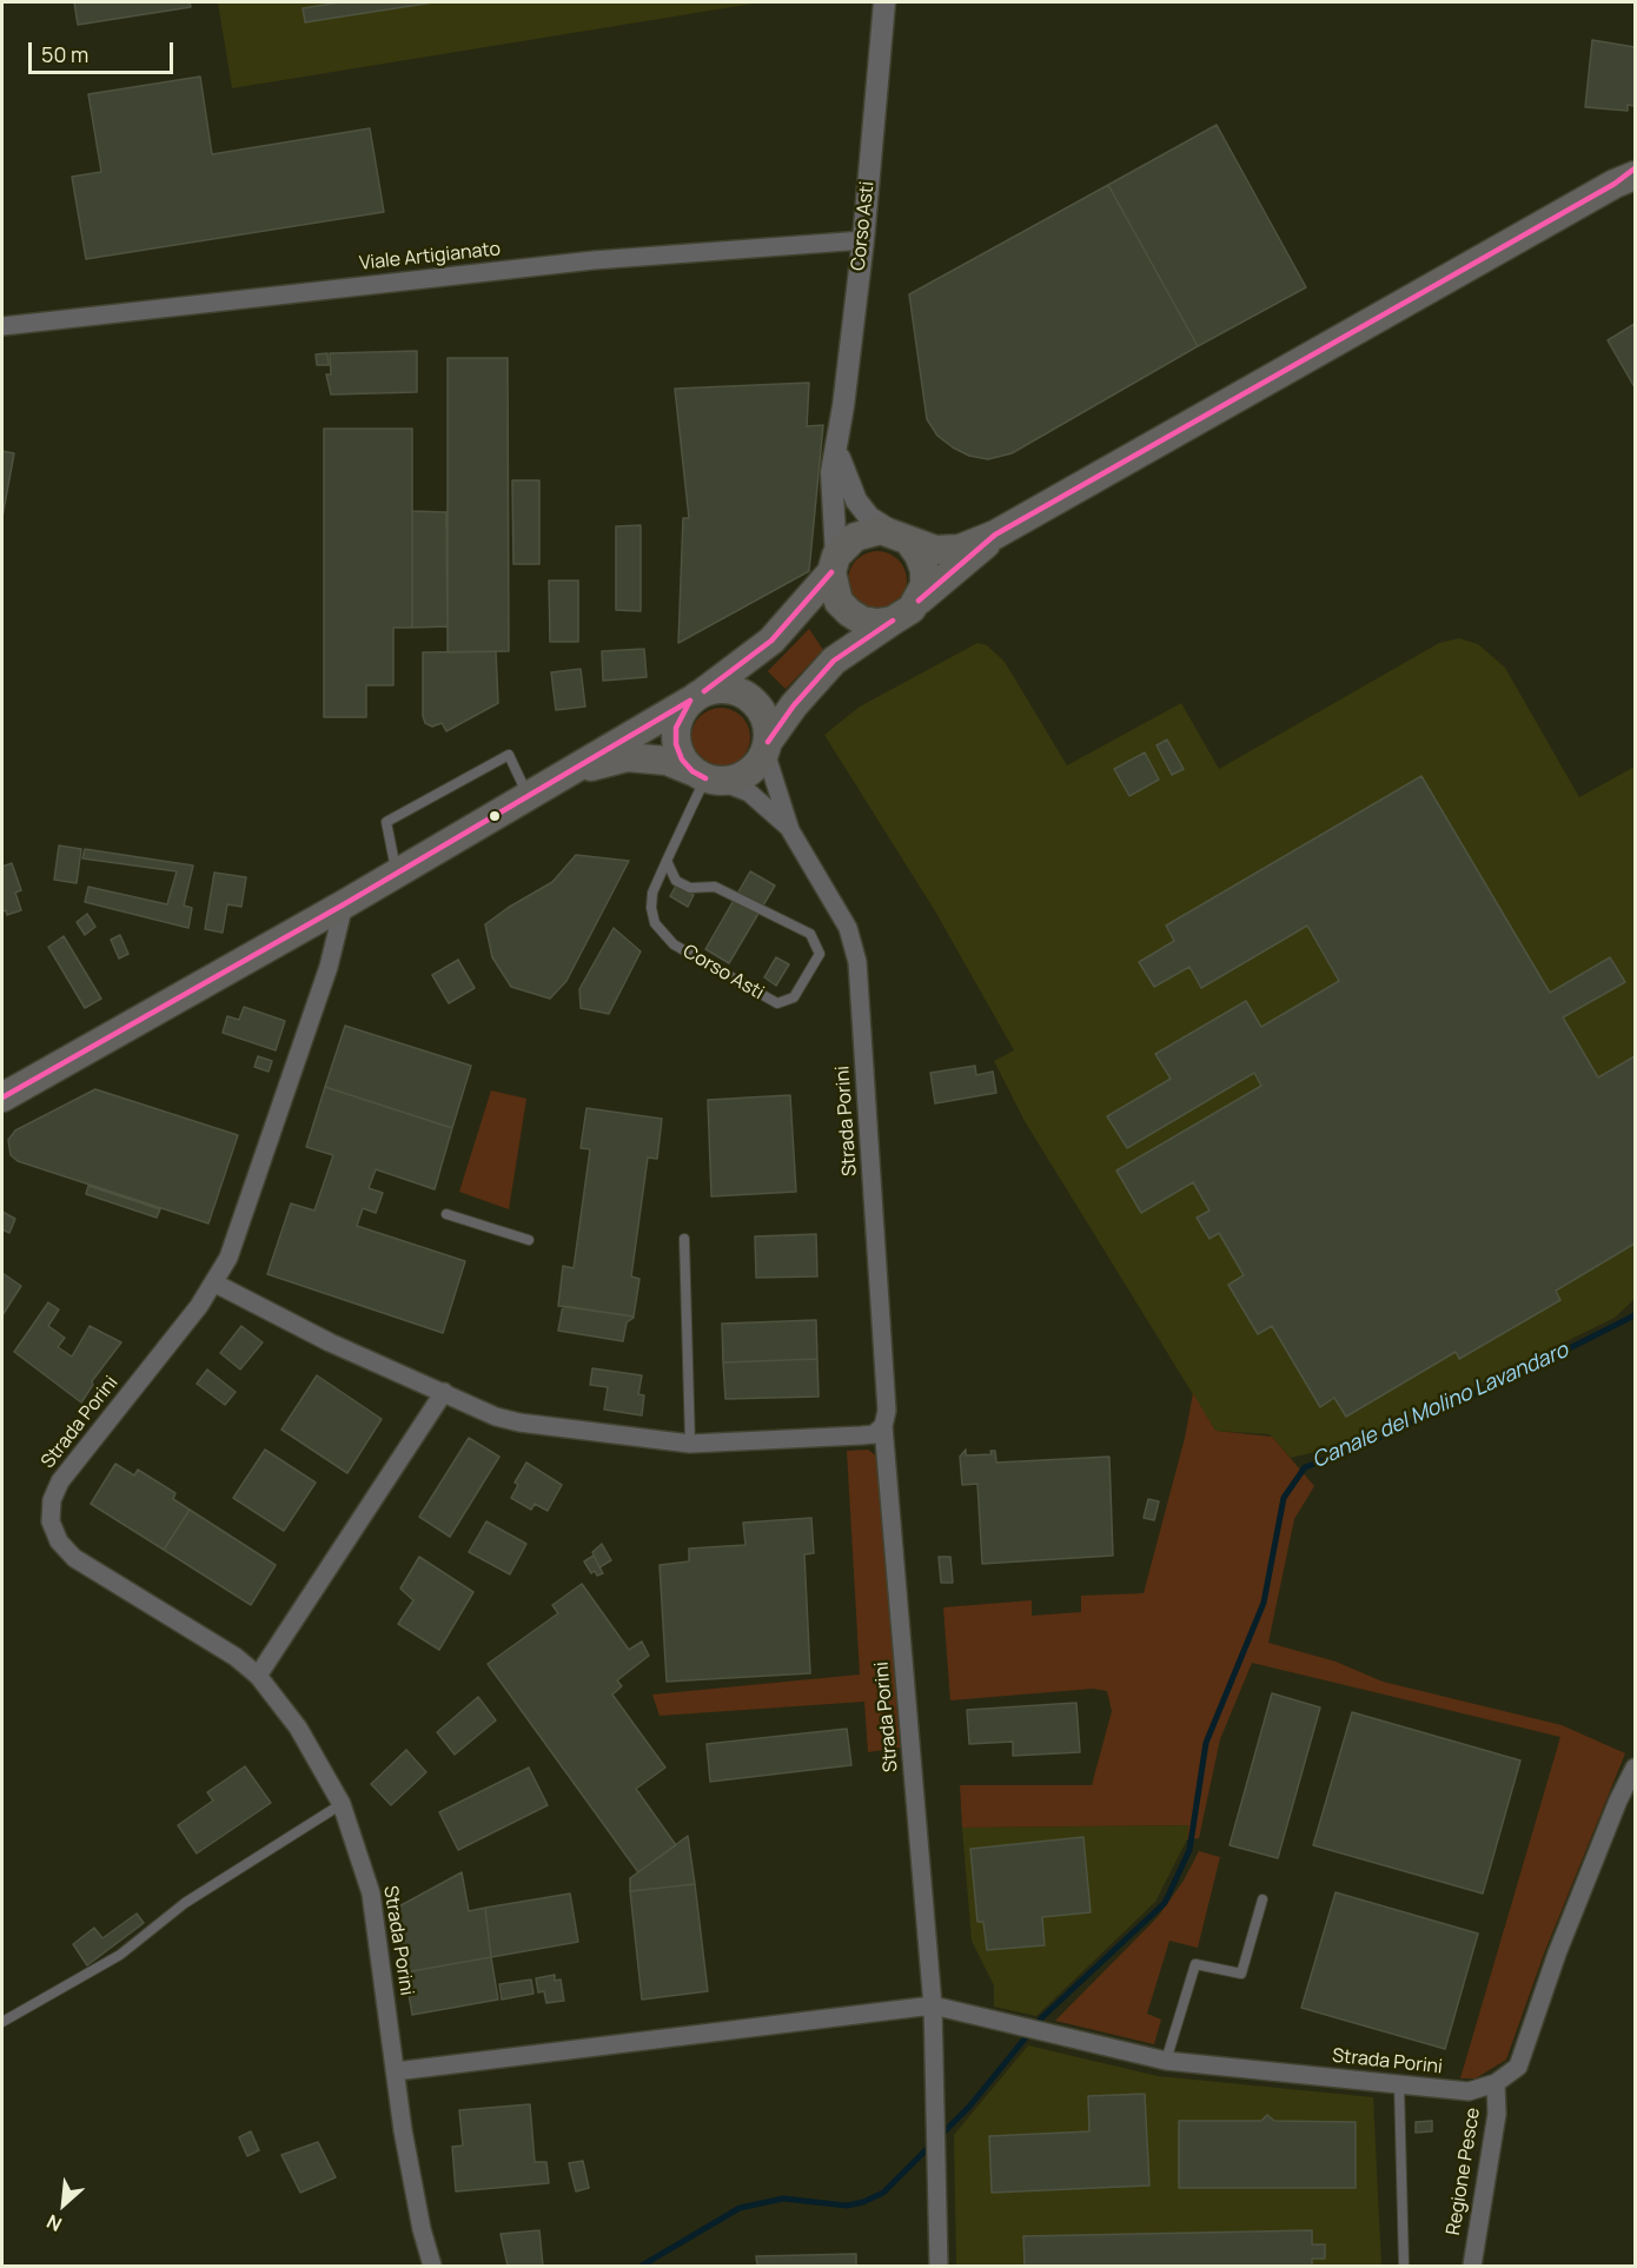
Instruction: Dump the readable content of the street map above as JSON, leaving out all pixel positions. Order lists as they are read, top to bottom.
{
  "streets": {
    "main road": ["Corso Asti"],
    "street": ["Viale Artigianato", "Strada Porini", "Regione Pesce"]
  },
  "crossings": [
    ["Corso Asti", "Viale Artigianato"],
    ["Corso Asti", "Strada Porini"],
    ["Strada Porini", "Regione Pesce"]
  ],
  "water": ["Canale del Molino Lavandaro"],
  "scale_bar": "50 m",
  "north": "bottom left"
}
